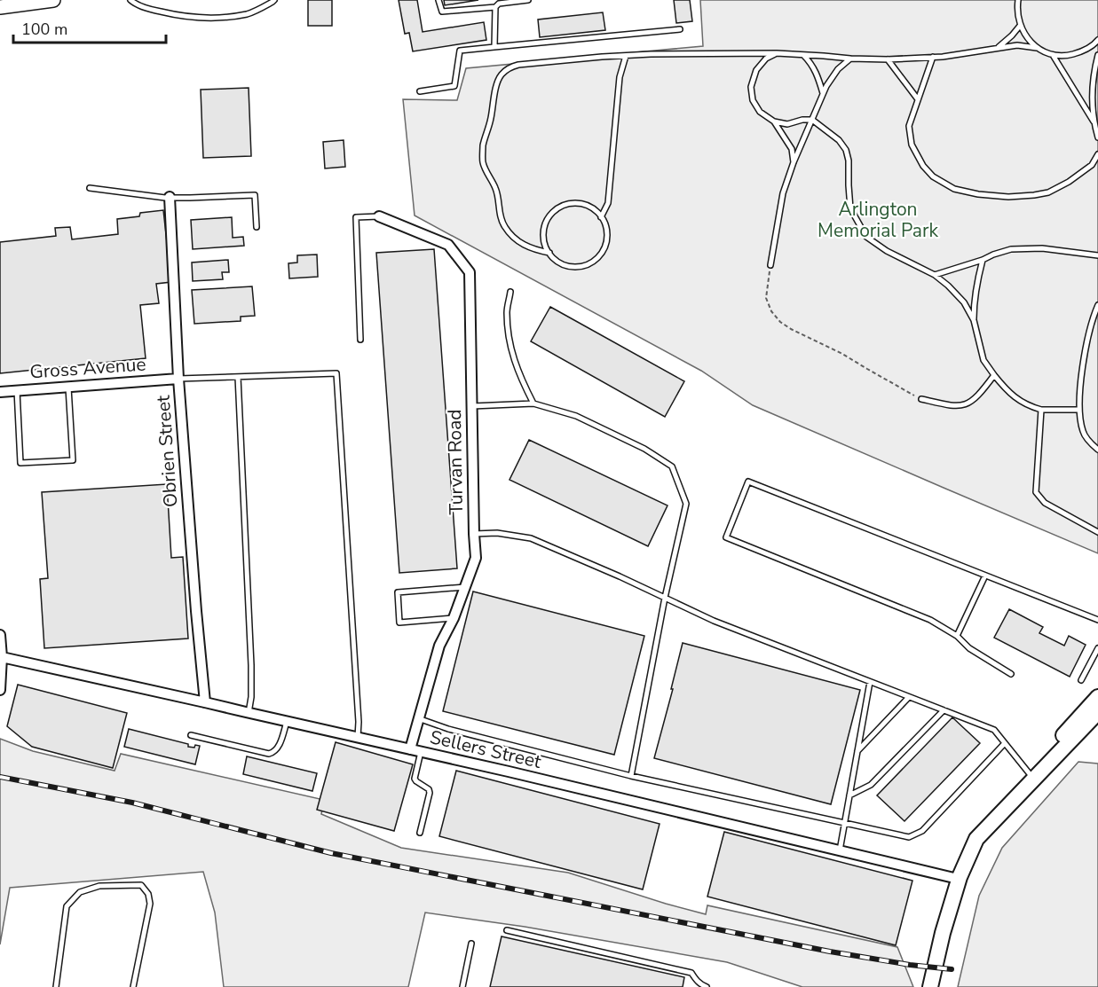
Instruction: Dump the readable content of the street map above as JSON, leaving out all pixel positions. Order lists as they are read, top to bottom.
{
  "streets": {
    "street": [
      "Gross Avenue",
      "Obrien Street",
      "Turvan Road",
      "Sellers Street"
    ]
  },
  "crossings": [
    ["Gross Avenue", "Obrien Street"],
    ["Obrien Street", "Sellers Street"],
    ["Turvan Road", "Sellers Street"]
  ],
  "parks": ["Arlington Memorial Park"],
  "scale_bar": "100 m"
}
